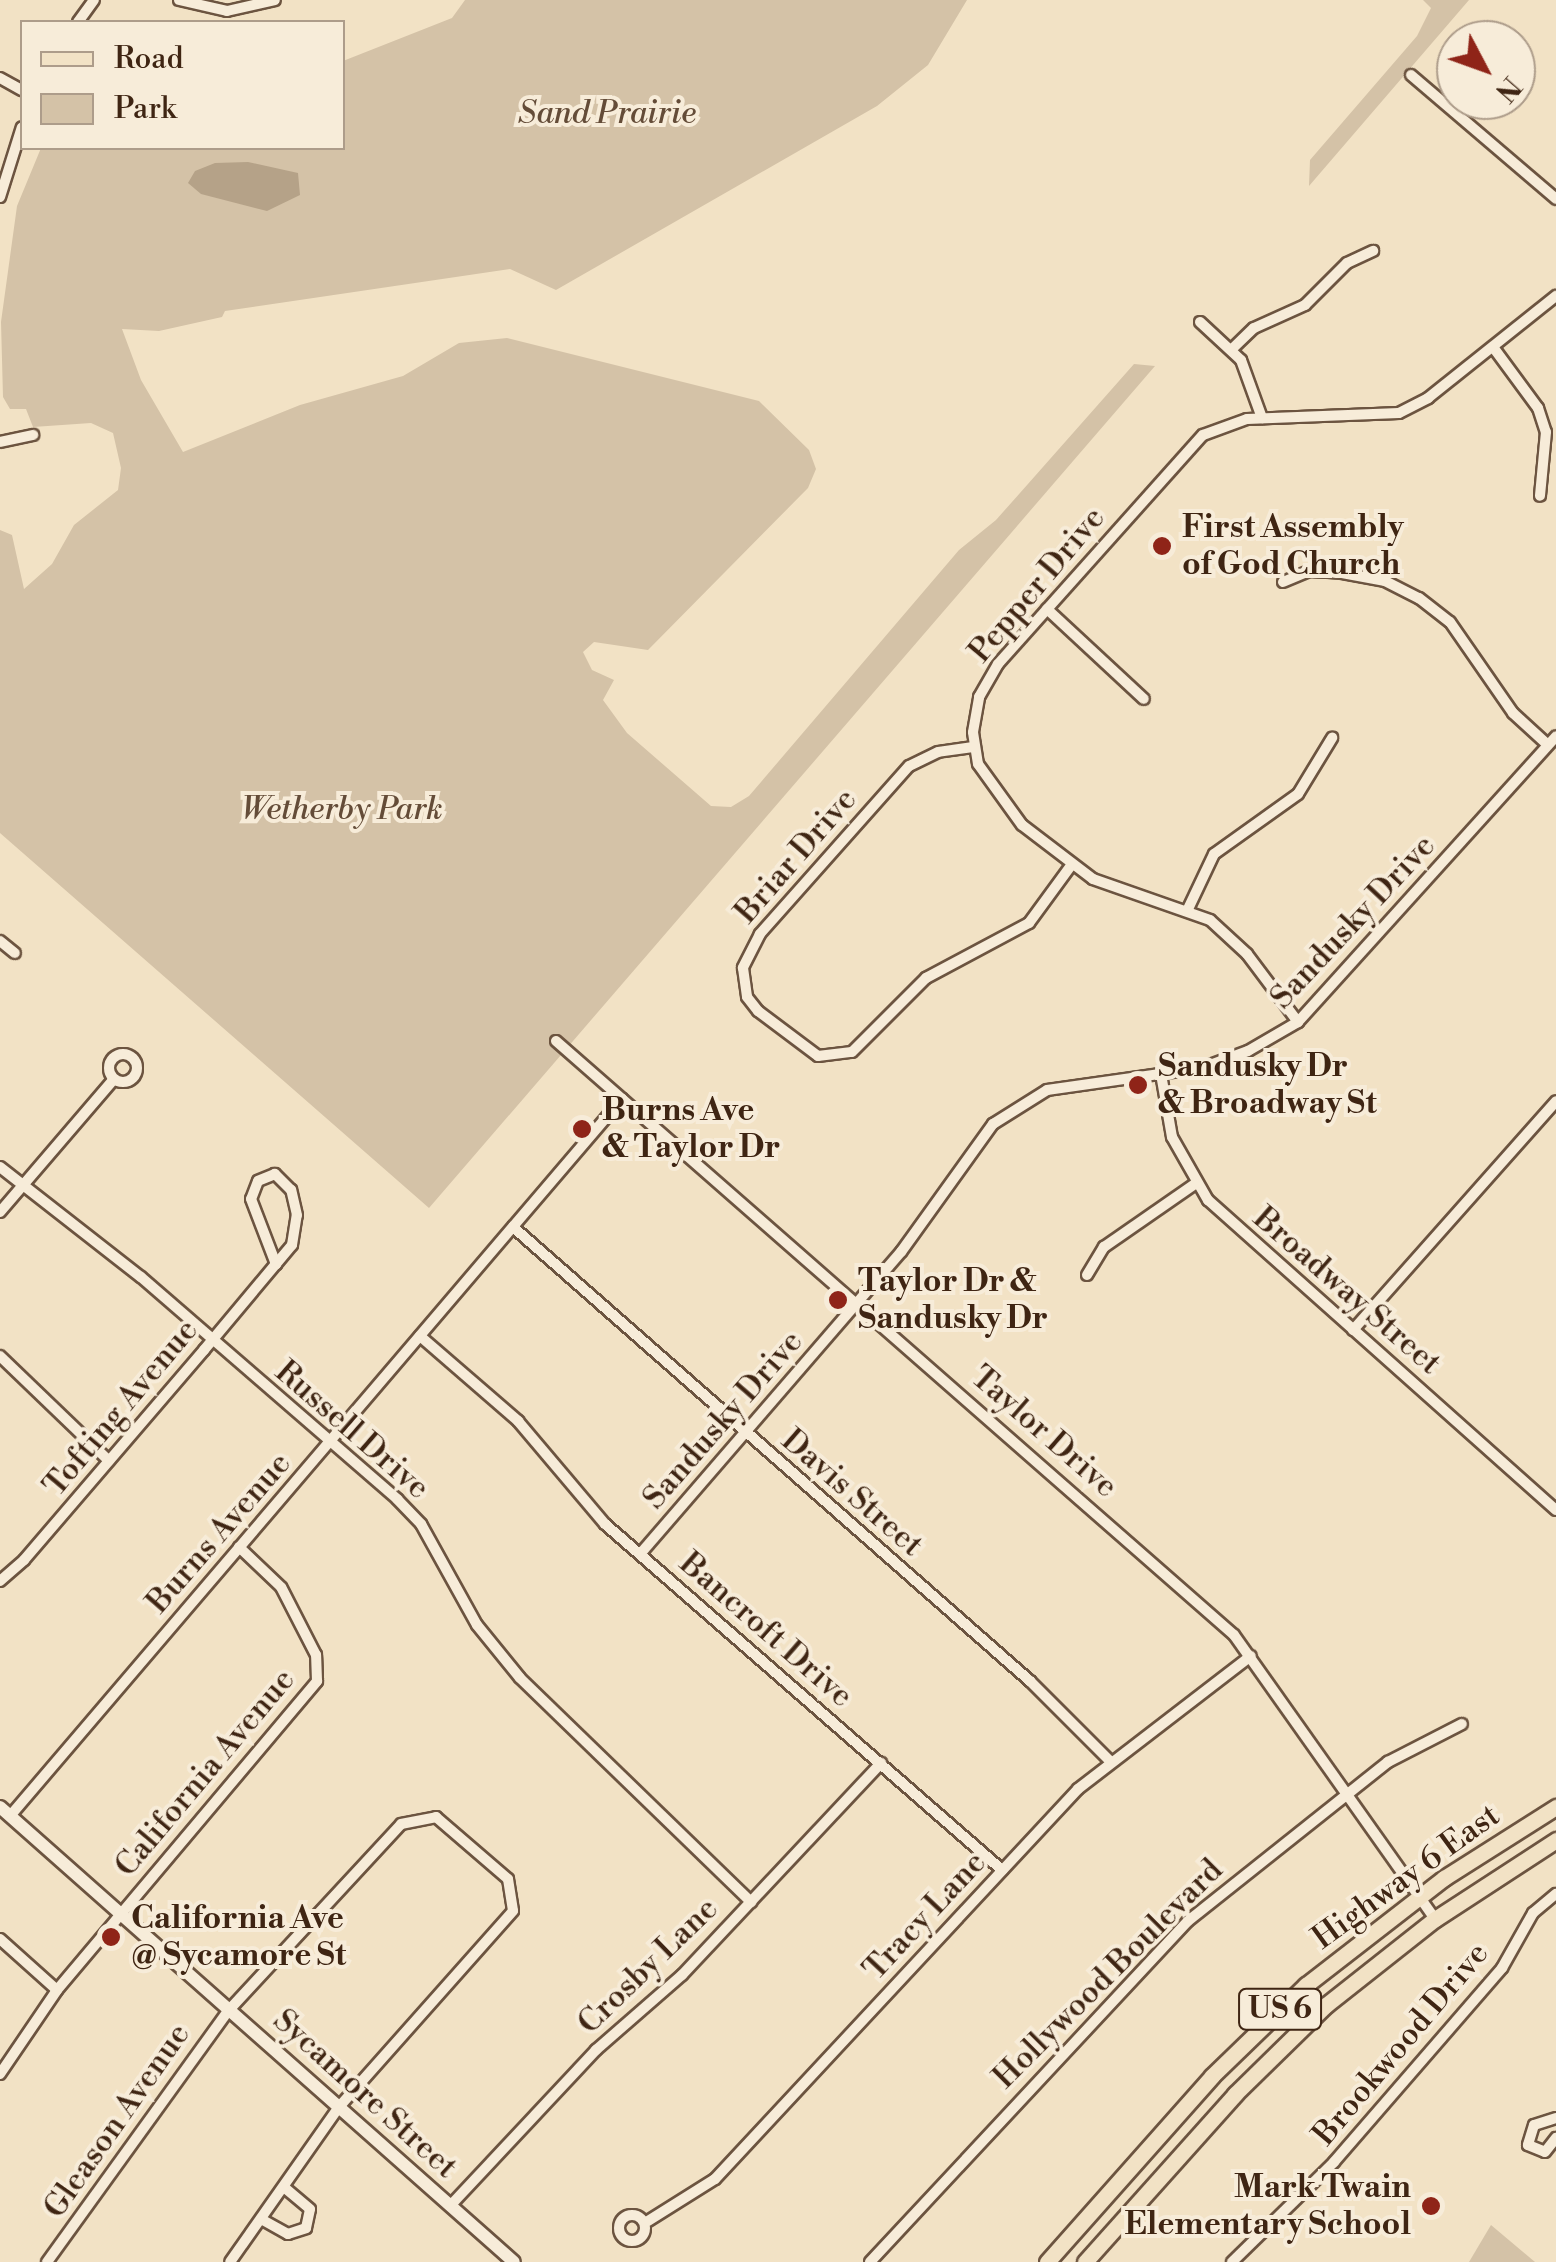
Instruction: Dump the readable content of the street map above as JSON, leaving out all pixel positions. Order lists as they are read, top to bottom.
{
  "streets": {
    "main road": ["Highway 6 East", "US 6"],
    "street": [
      "Pepper Drive",
      "Briar Drive",
      "Sandusky Drive",
      "Broadway Street",
      "Tofting Avenue",
      "Russell Drive",
      "Taylor Drive",
      "Davis Street",
      "Burns Avenue",
      "Bancroft Drive",
      "California Avenue",
      "Tracy Lane",
      "Crosby Lane",
      "Hollywood Boulevard",
      "Brookwood Drive",
      "Sycamore Street",
      "Gleason Avenue"
    ]
  },
  "crossings": [
    ["Pepper Drive", "Briar Drive"],
    ["Sandusky Drive", "Broadway Street"],
    ["Sandusky Drive", "Taylor Drive"],
    ["Sandusky Drive", "Davis Street"],
    ["Sandusky Drive", "Bancroft Drive"],
    ["Tofting Avenue", "Russell Drive"],
    ["Russell Drive", "Burns Avenue"],
    ["Russell Drive", "Crosby Lane"],
    ["Taylor Drive", "Burns Avenue"],
    ["Taylor Drive", "Highway 6 East"],
    ["Taylor Drive", "Tracy Lane"],
    ["Taylor Drive", "Hollywood Boulevard"],
    ["Davis Street", "Burns Avenue"],
    ["Davis Street", "Tracy Lane"],
    ["Burns Avenue", "Bancroft Drive"],
    ["Burns Avenue", "California Avenue"],
    ["Burns Avenue", "Sycamore Street"],
    ["Bancroft Drive", "Tracy Lane"],
    ["Bancroft Drive", "Crosby Lane"],
    ["California Avenue", "Sycamore Street"],
    ["Crosby Lane", "Sycamore Street"],
    ["Sycamore Street", "Gleason Avenue"]
  ],
  "parks": ["Sand Prairie", "Wetherby Park"],
  "places": [
    "First Assembly of God Church",
    "Sandusky Dr & Broadway St",
    "Burns Ave & Taylor Dr",
    "Taylor Dr & Sandusky Dr",
    "California Ave @ Sycamore St",
    "Mark Twain Elementary School"
  ],
  "legend": ["Road", "Park"],
  "north": "bottom right"
}
